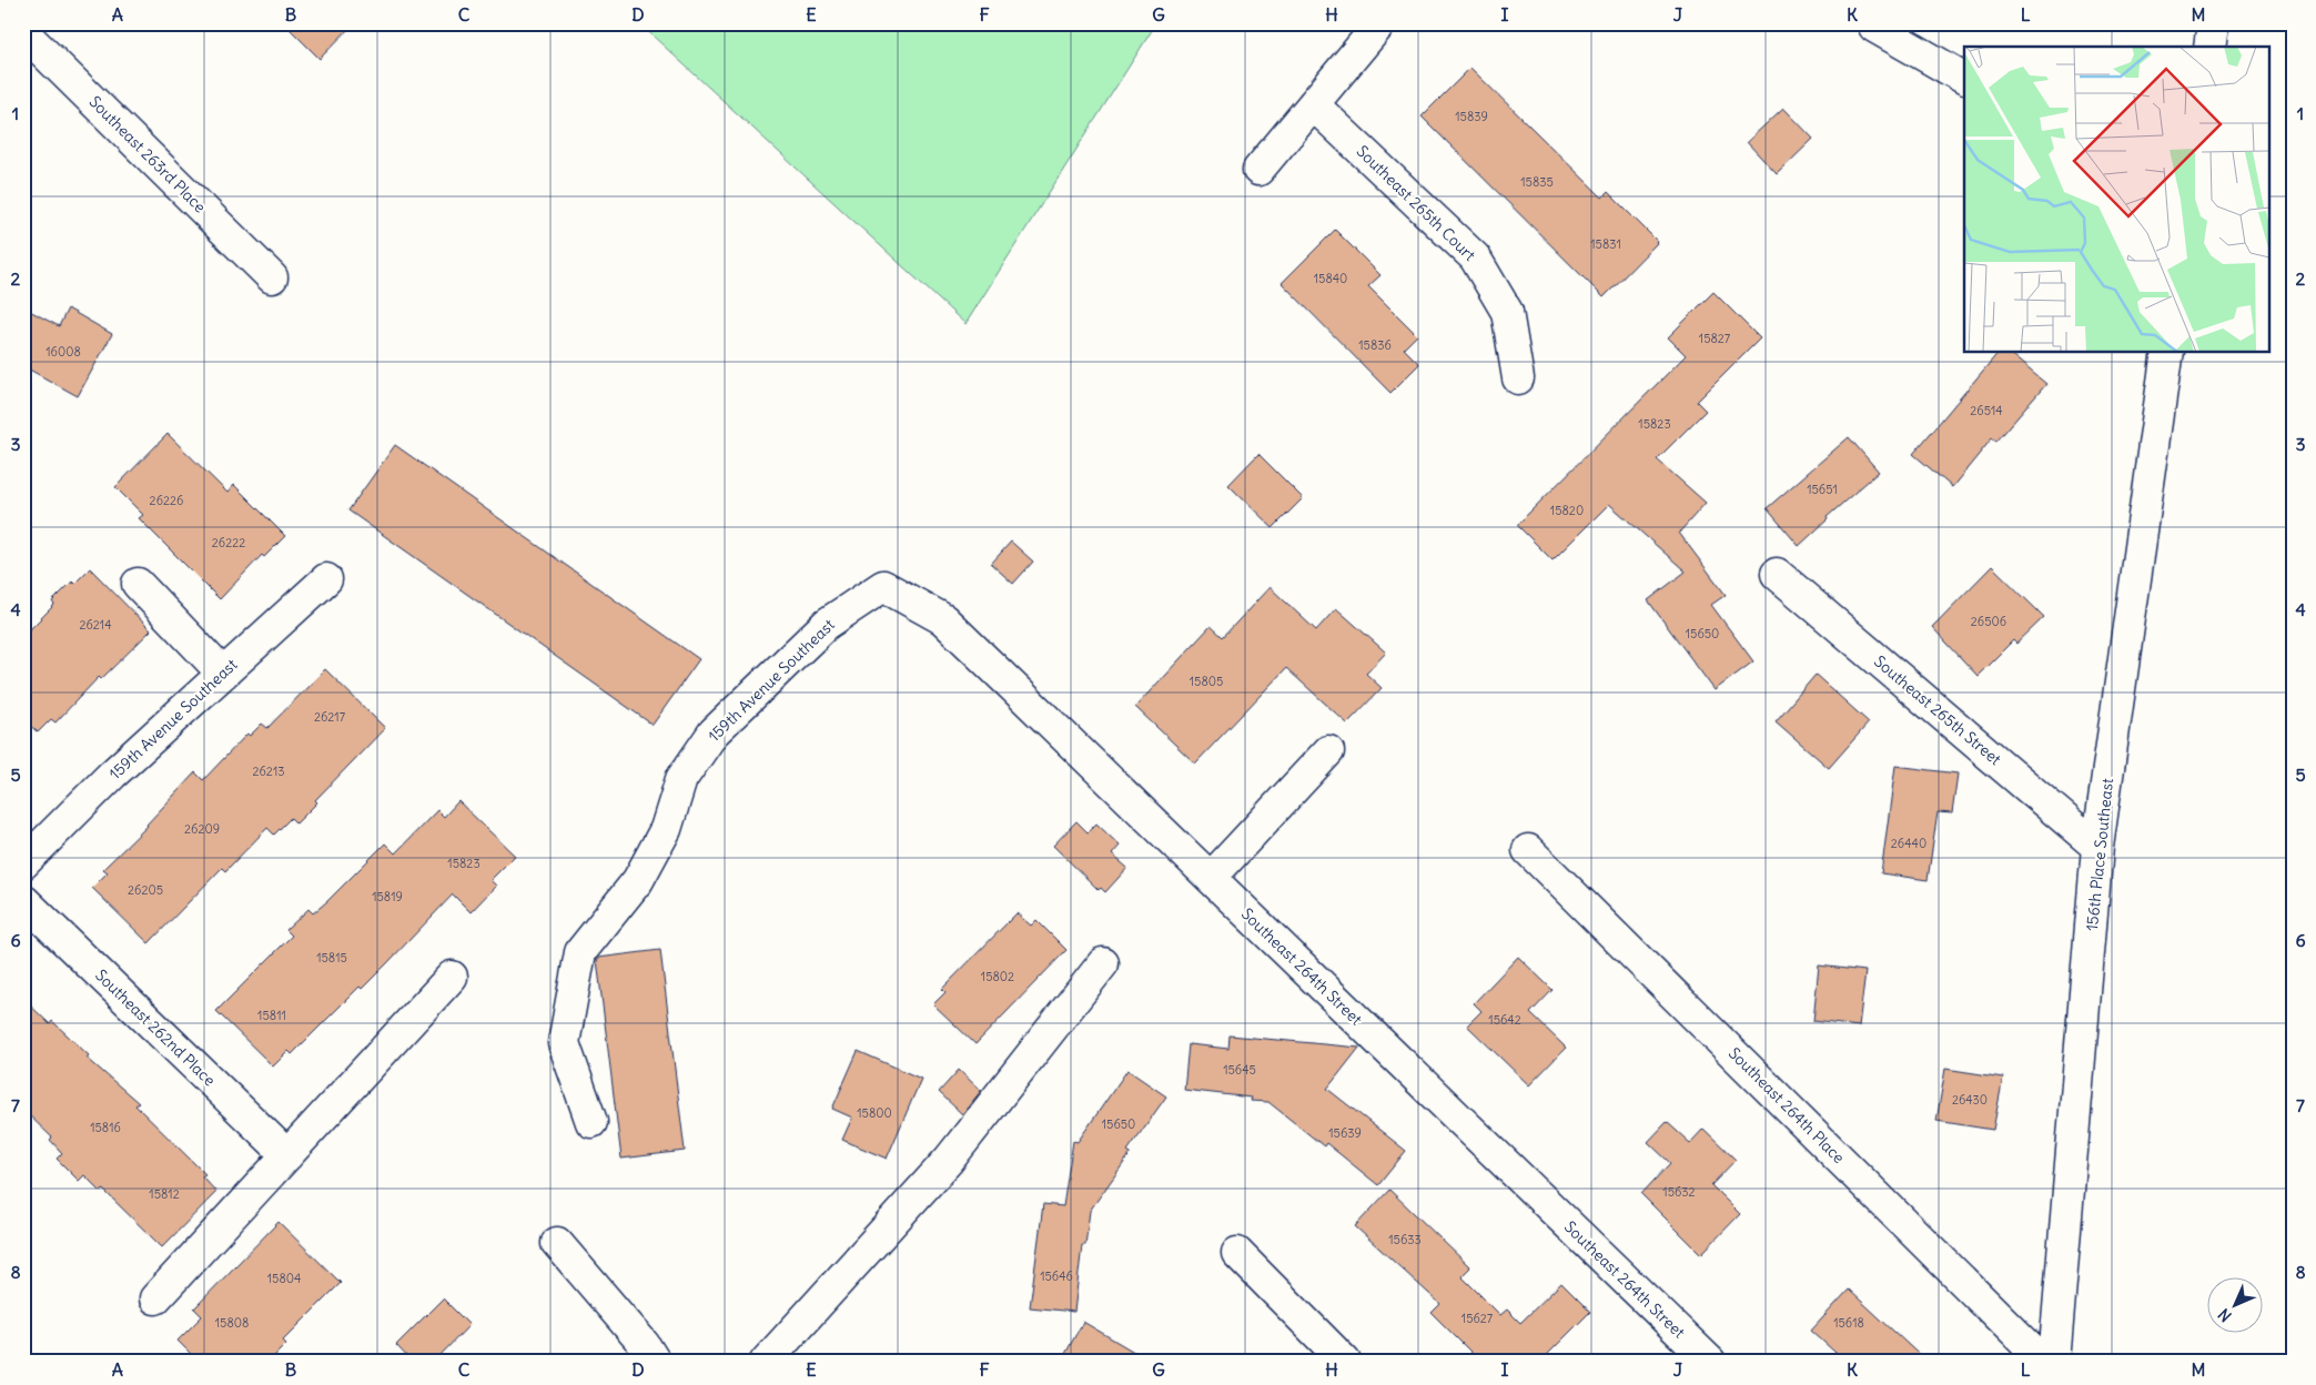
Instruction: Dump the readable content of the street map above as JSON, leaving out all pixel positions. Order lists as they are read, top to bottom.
{
  "streets": {
    "street": [
      "Southeast 263rd Place",
      "Southeast 265th Court",
      "159th Avenue Southeast",
      "Southeast 265th Street",
      "156th Place Southeast",
      "Southeast 264th Street",
      "Southeast 262nd Place",
      "Southeast 264th Place"
    ]
  },
  "crossings": [
    ["159th Avenue Southeast", "Southeast 264th Street"],
    ["Southeast 265th Street", "156th Place Southeast"]
  ],
  "house_numbers": [
    "15839",
    "15835",
    "15831",
    "15840",
    "15827",
    "15836",
    "16008",
    "26514",
    "15823",
    "15651",
    "26226",
    "15820",
    "26222",
    "26506",
    "26214",
    "15650",
    "15805",
    "26217",
    "26213",
    "26209",
    "26440",
    "15823",
    "26205",
    "15819",
    "15815",
    "15802",
    "15811",
    "15642",
    "15645",
    "26430",
    "15800",
    "15650",
    "15816",
    "15639",
    "15632",
    "15812",
    "15633",
    "15646",
    "15804",
    "15627",
    "15808",
    "15618"
  ],
  "north": "bottom left",
  "grid": {
    "columns": [
      "A",
      "B",
      "C",
      "D",
      "E",
      "F",
      "G",
      "H",
      "I",
      "J",
      "K",
      "L",
      "M"
    ],
    "rows": [
      "1",
      "2",
      "3",
      "4",
      "5",
      "6",
      "7",
      "8"
    ]
  }
}
